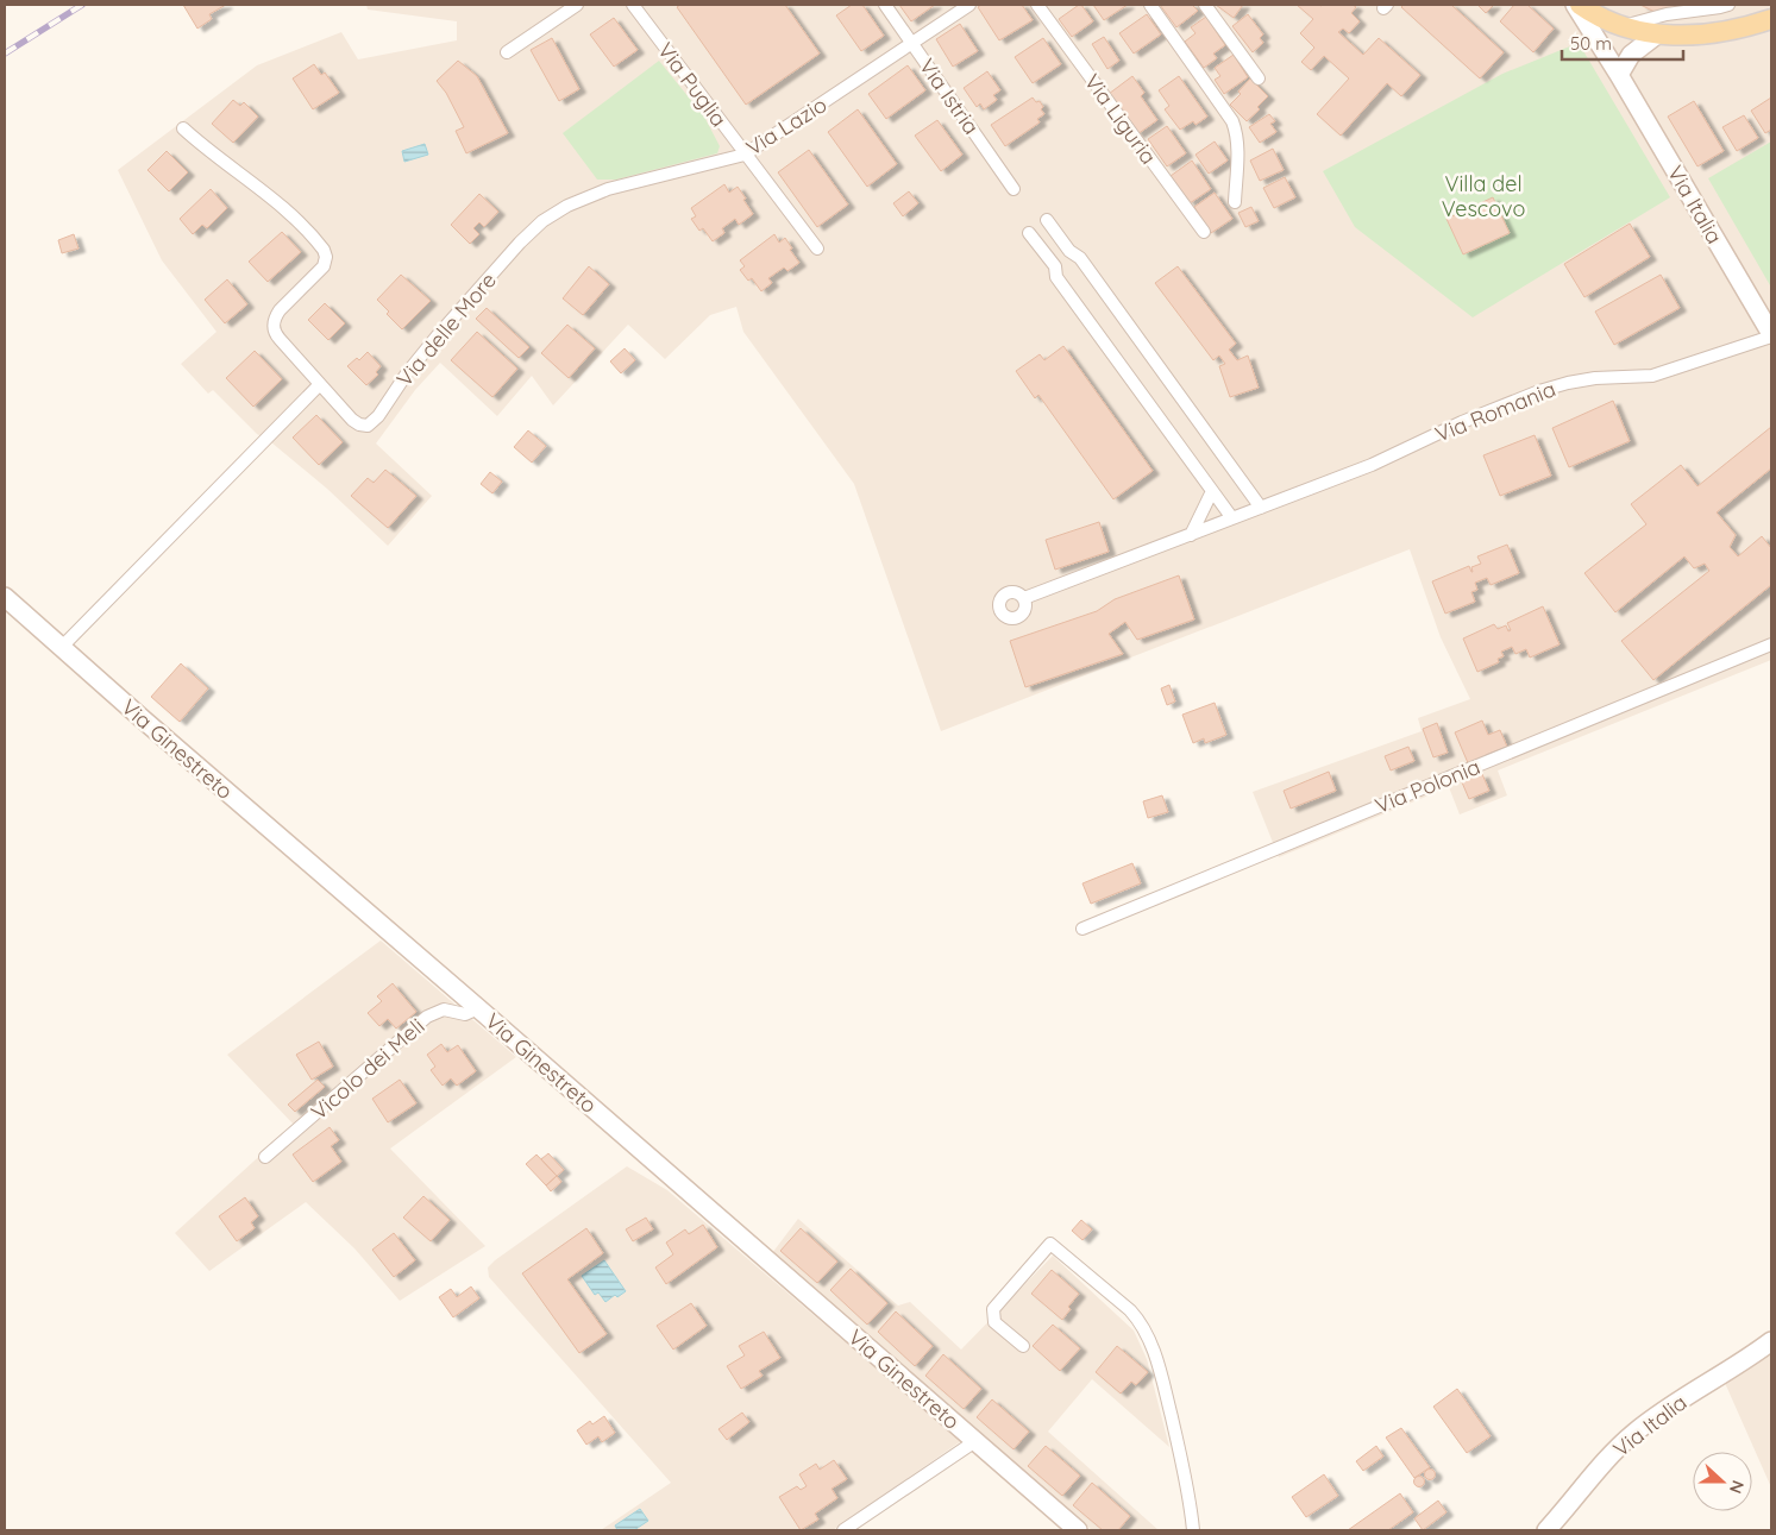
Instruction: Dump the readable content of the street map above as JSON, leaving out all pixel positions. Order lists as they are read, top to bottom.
{
  "streets": {
    "street": [
      "Via Puglia",
      "Via Istria",
      "Via Liguria",
      "Via Lazio",
      "Via Italia",
      "Via delle More",
      "Via Romania",
      "Via Ginestreto",
      "Via Polonia",
      "Vicolo dei Meli"
    ]
  },
  "crossings": [
    ["Via Puglia", "Via Lazio"],
    ["Via Istria", "Via Lazio"],
    ["Via Lazio", "Via delle More"],
    ["Via Italia", "Via Romania"],
    ["Via Ginestreto", "Vicolo dei Meli"]
  ],
  "parks": ["Villa del Vescovo"],
  "scale_bar": "50 m",
  "north": "right"
}
